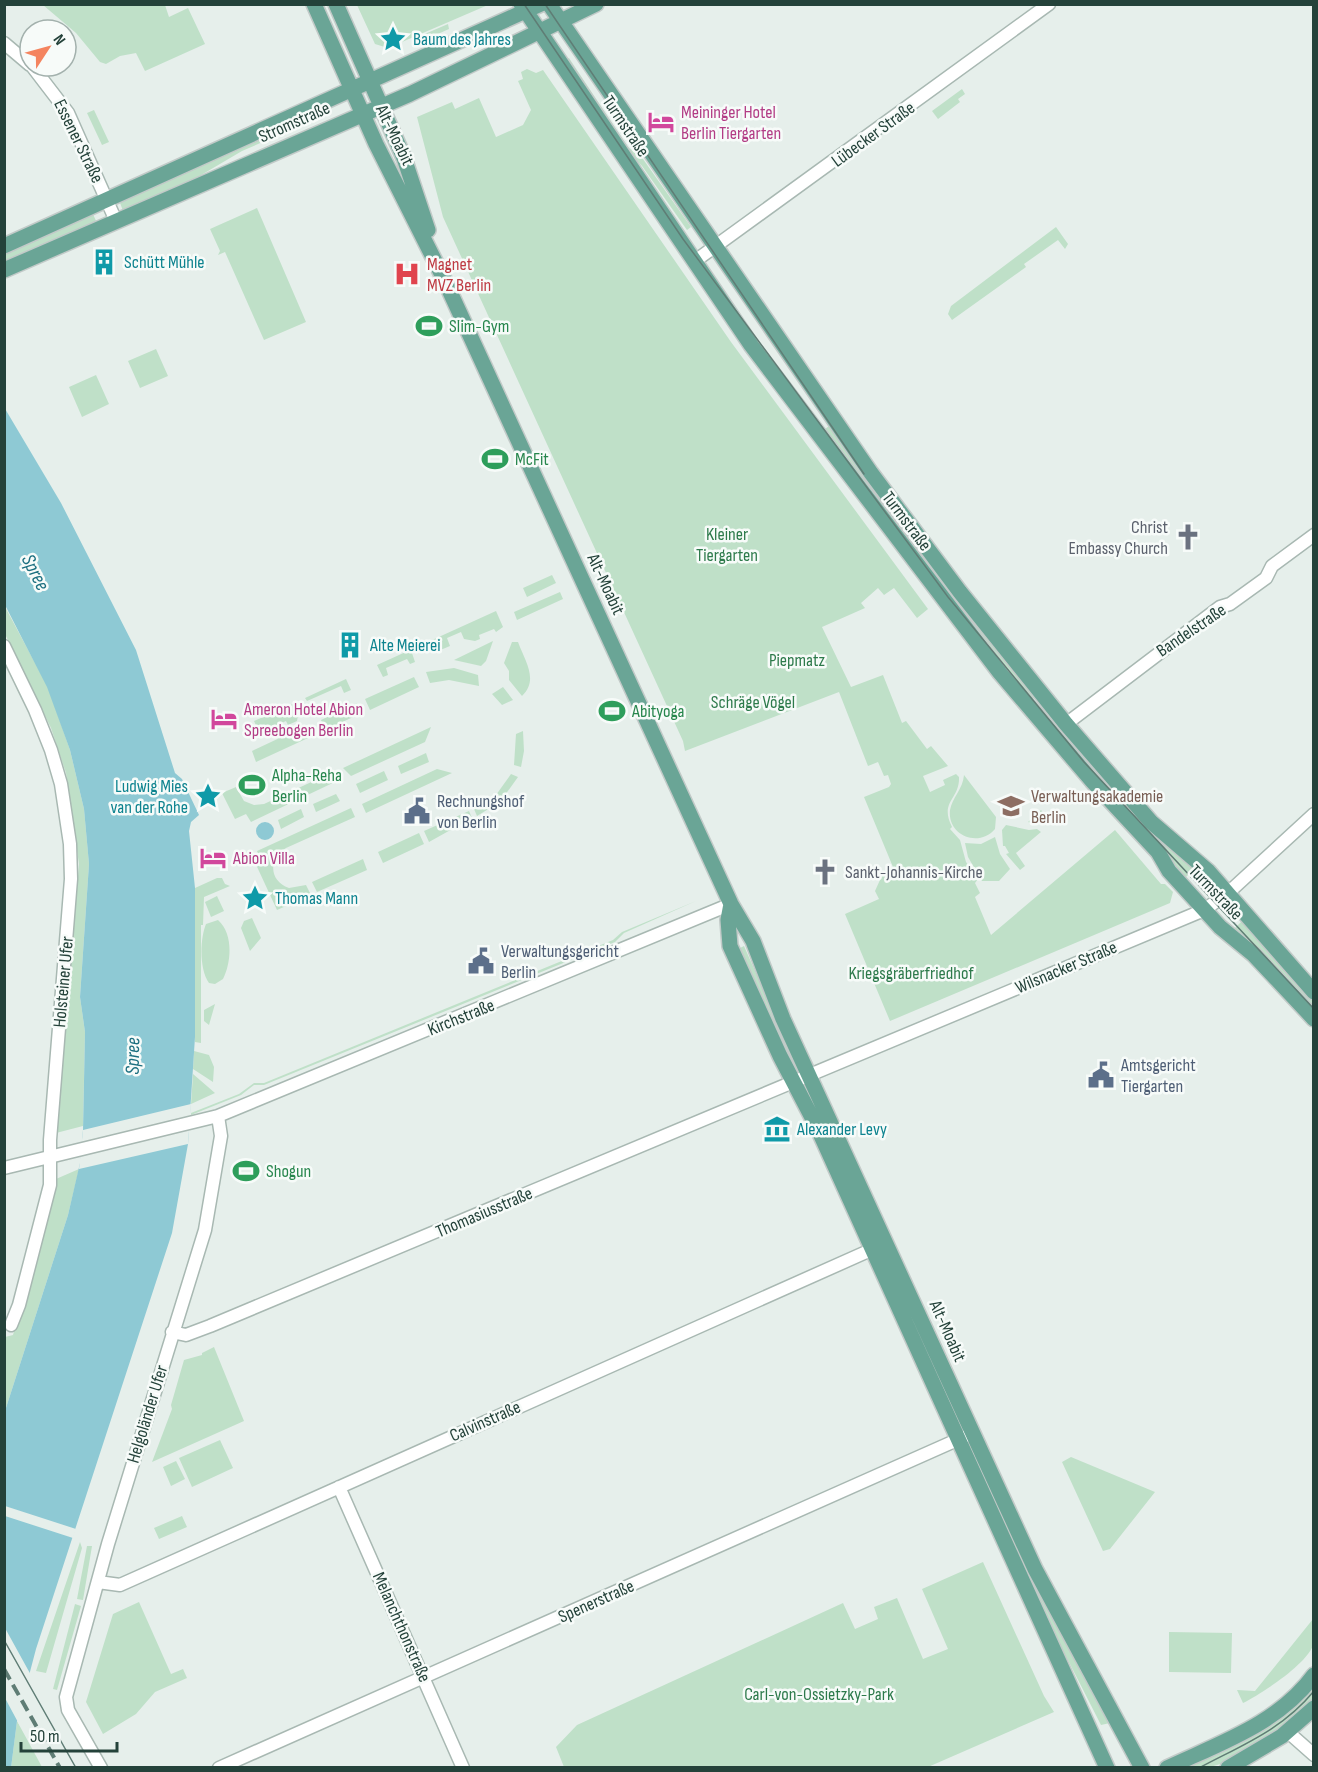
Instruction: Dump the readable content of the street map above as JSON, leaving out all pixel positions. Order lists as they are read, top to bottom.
{
  "streets": {
    "main road": ["Stromstraße", "Turmstraße", "Alt-Moabit"],
    "street": [
      "Lübecker Straße",
      "Essener Straße",
      "Bandelstraße",
      "Wilsnacker Straße",
      "Holsteiner Ufer",
      "Kirchstraße",
      "Thomasiusstraße",
      "Helgoländer Ufer",
      "Calvinstraße",
      "Spenerstraße",
      "Melanchthonstraße"
    ]
  },
  "crossings": [
    ["Stromstraße", "Turmstraße"],
    ["Stromstraße", "Alt-Moabit"],
    ["Stromstraße", "Essener Straße"],
    ["Turmstraße", "Lübecker Straße"],
    ["Turmstraße", "Bandelstraße"],
    ["Turmstraße", "Wilsnacker Straße"],
    ["Alt-Moabit", "Wilsnacker Straße"],
    ["Alt-Moabit", "Kirchstraße"],
    ["Alt-Moabit", "Thomasiusstraße"],
    ["Alt-Moabit", "Calvinstraße"],
    ["Alt-Moabit", "Spenerstraße"],
    ["Wilsnacker Straße", "Thomasiusstraße"],
    ["Holsteiner Ufer", "Kirchstraße"],
    ["Kirchstraße", "Helgoländer Ufer"],
    ["Thomasiusstraße", "Helgoländer Ufer"],
    ["Helgoländer Ufer", "Calvinstraße"],
    ["Calvinstraße", "Melanchthonstraße"],
    ["Spenerstraße", "Melanchthonstraße"]
  ],
  "water": ["Spree"],
  "parks": [
    "Kleiner Tiergarten",
    "Piepmatz",
    "Schräge Vögel",
    "Kriegsgräberfriedhof",
    "Carl-von-Ossietzky-Park"
  ],
  "places": {
    "place": ["Baum des Jahres", "Ludwig Mies van der Rohe", "Thomas Mann"],
    "hotel": ["Meininger Hotel Berlin Tiergarten", "Ameron Hotel Abion Spreebogen Berlin", "Abion Villa"],
    "building": ["Schütt Mühle", "Alte Meierei"],
    "hospital": ["Magnet MVZ Berlin"],
    "sports": [
      "Slim-Gym",
      "McFit",
      "Abityoga",
      "Alpha-Reha Berlin",
      "Shogun"
    ],
    "church": ["Christ Embassy Church", "Sankt-Johannis-Kirche"],
    "school or university": ["Verwaltungsakademie Berlin"],
    "public building": ["Rechnungshof von Berlin", "Verwaltungsgericht Berlin", "Amtsgericht Tiergarten"],
    "museum": ["Alexander Levy"]
  },
  "scale_bar": "50 m",
  "north": "top right"
}
